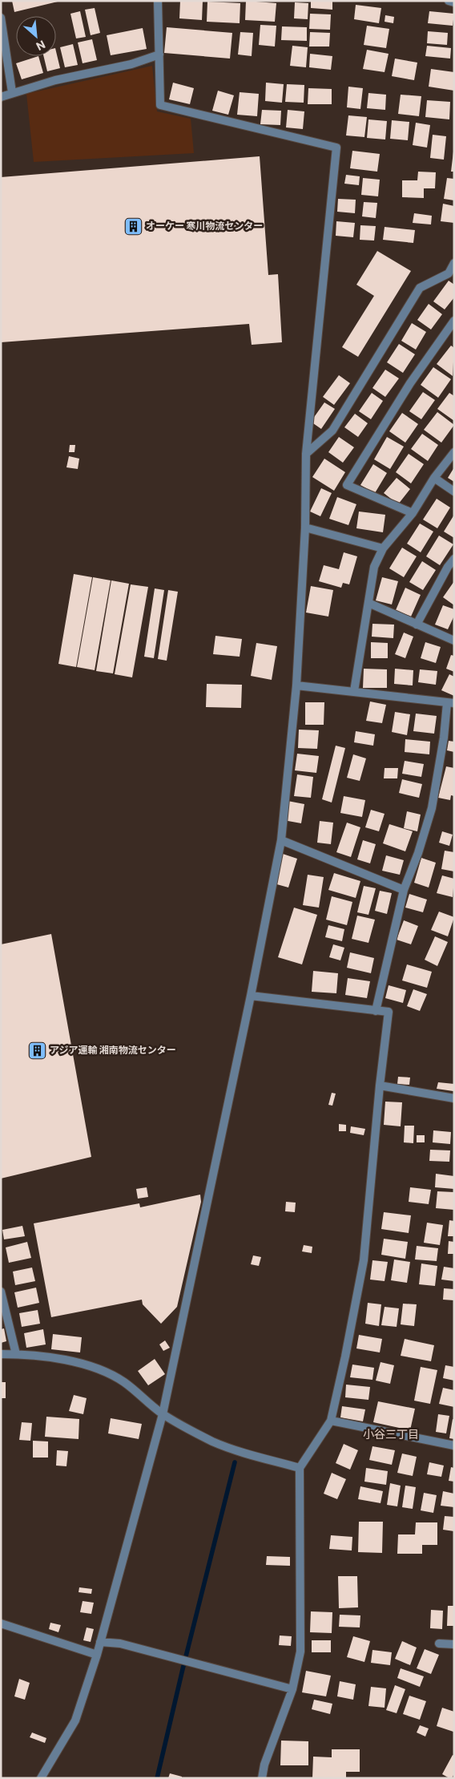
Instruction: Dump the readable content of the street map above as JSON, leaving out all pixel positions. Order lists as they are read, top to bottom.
{
  "districts": ["小谷三丁目"],
  "places": {
    "building": ["オーケー 寒川物流センター", "アジア運輸 湘南物流センター"]
  },
  "north": "bottom right"
}
